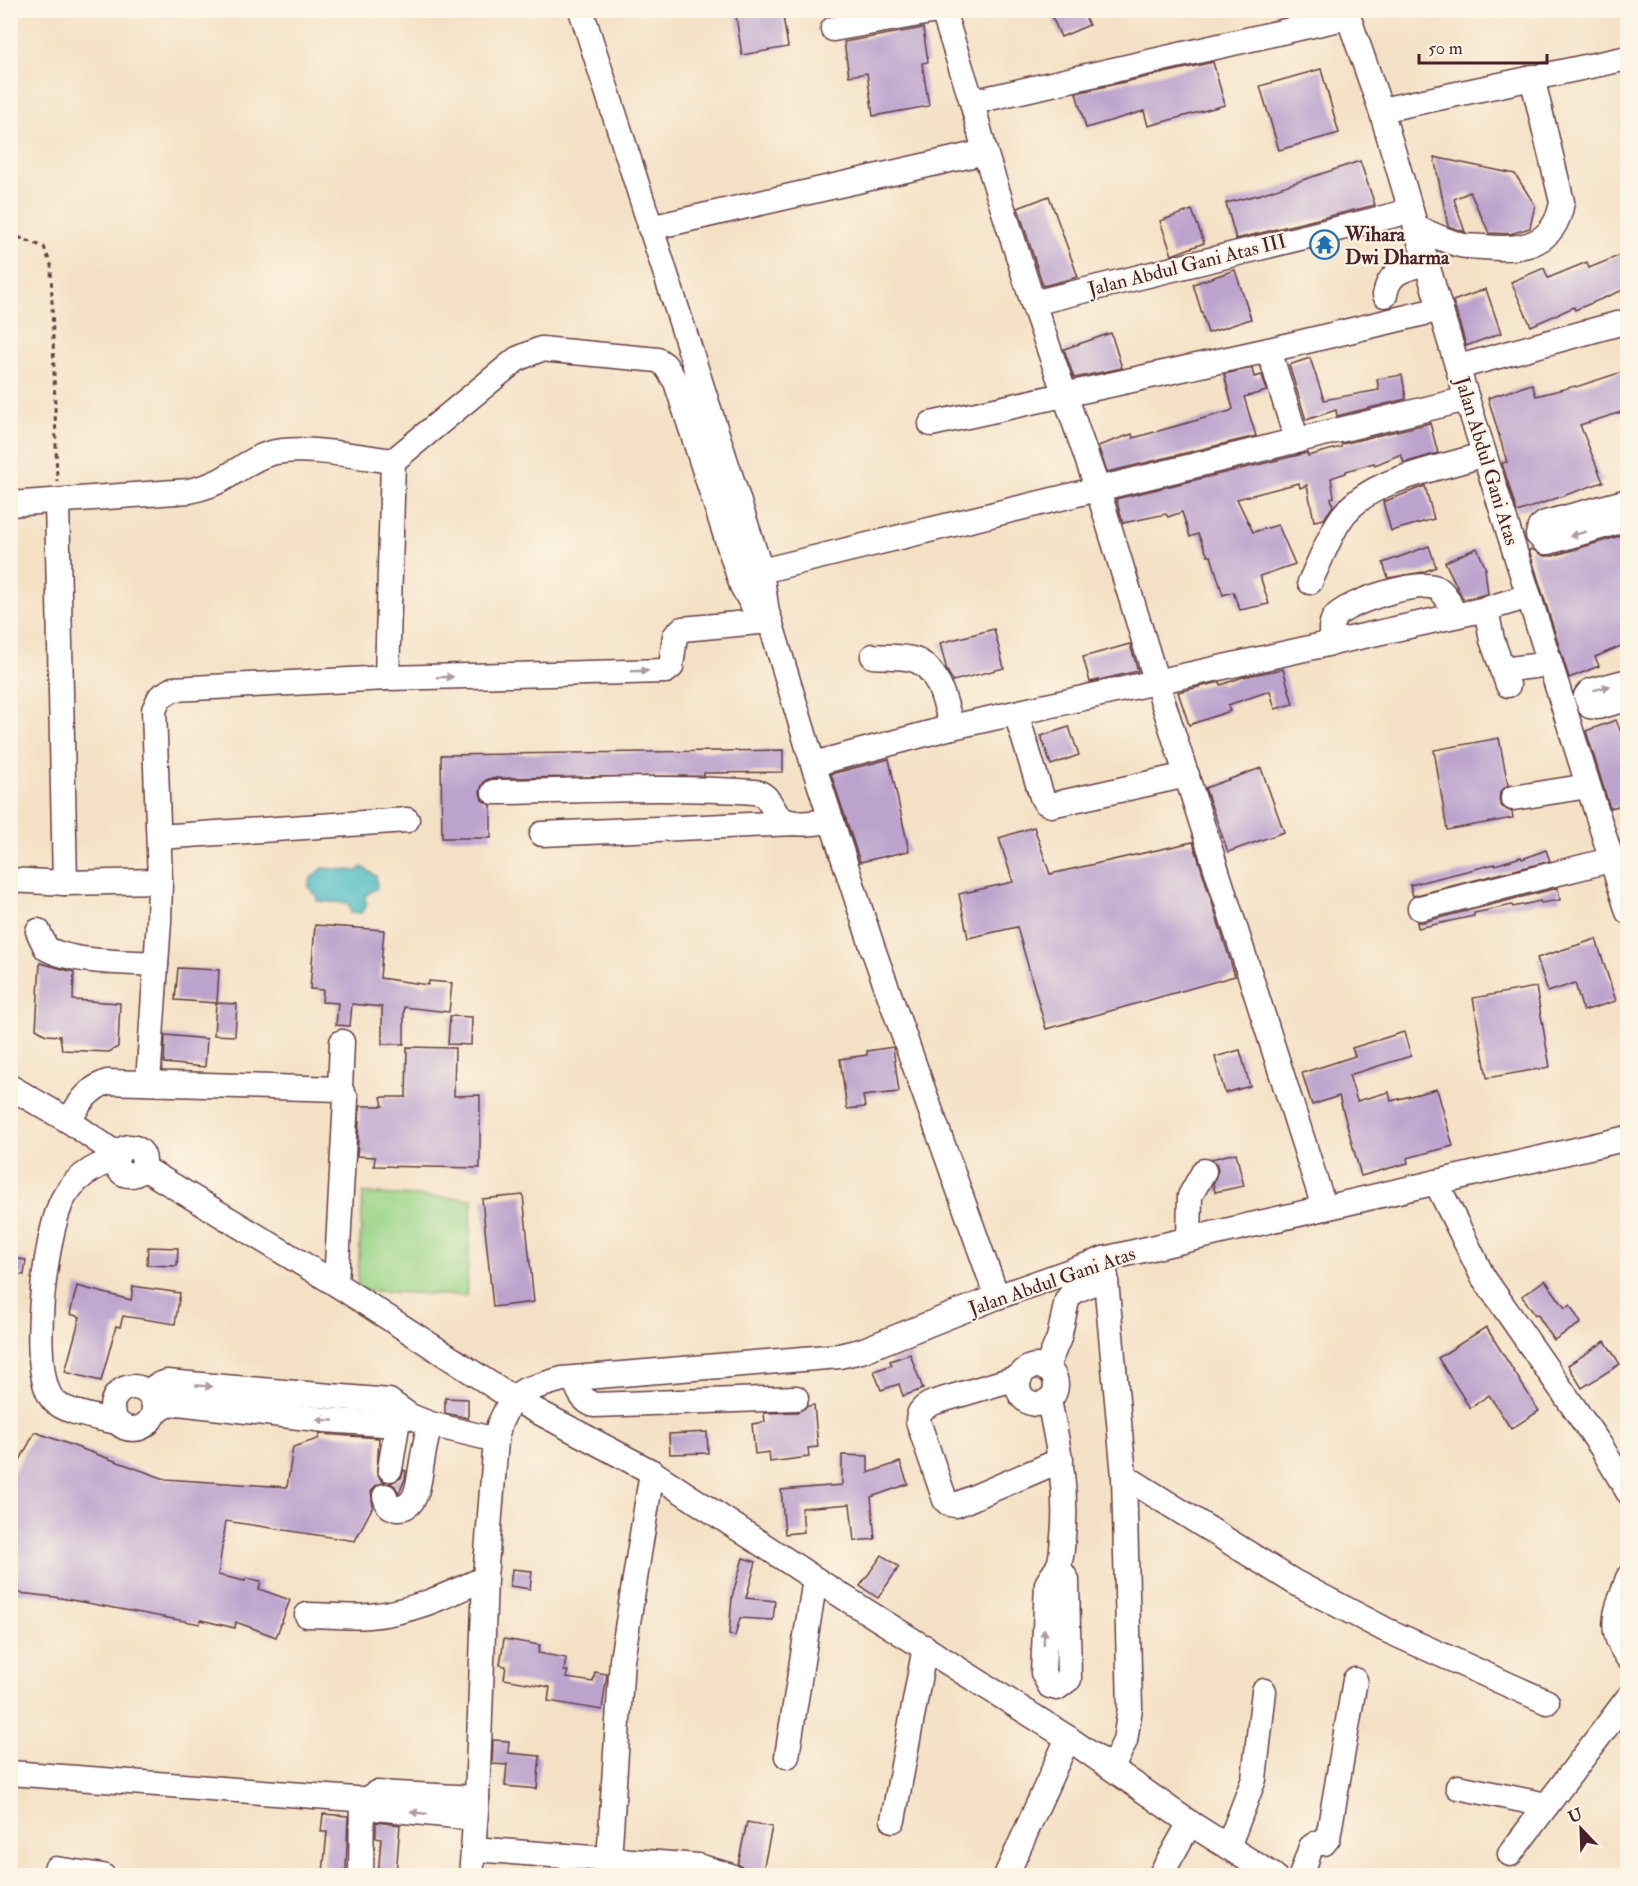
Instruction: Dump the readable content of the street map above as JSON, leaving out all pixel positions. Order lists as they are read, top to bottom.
{
  "streets": {
    "street": ["Jalan Abdul Gani Atas III", "Jalan Abdul Gani Atas"]
  },
  "crossings": [
    ["Jalan Abdul Gani Atas III", "Jalan Abdul Gani Atas"]
  ],
  "places": {
    "temple": ["Wihara Dwi Dharma"]
  },
  "scale_bar": "50 m",
  "north": "top left"
}
